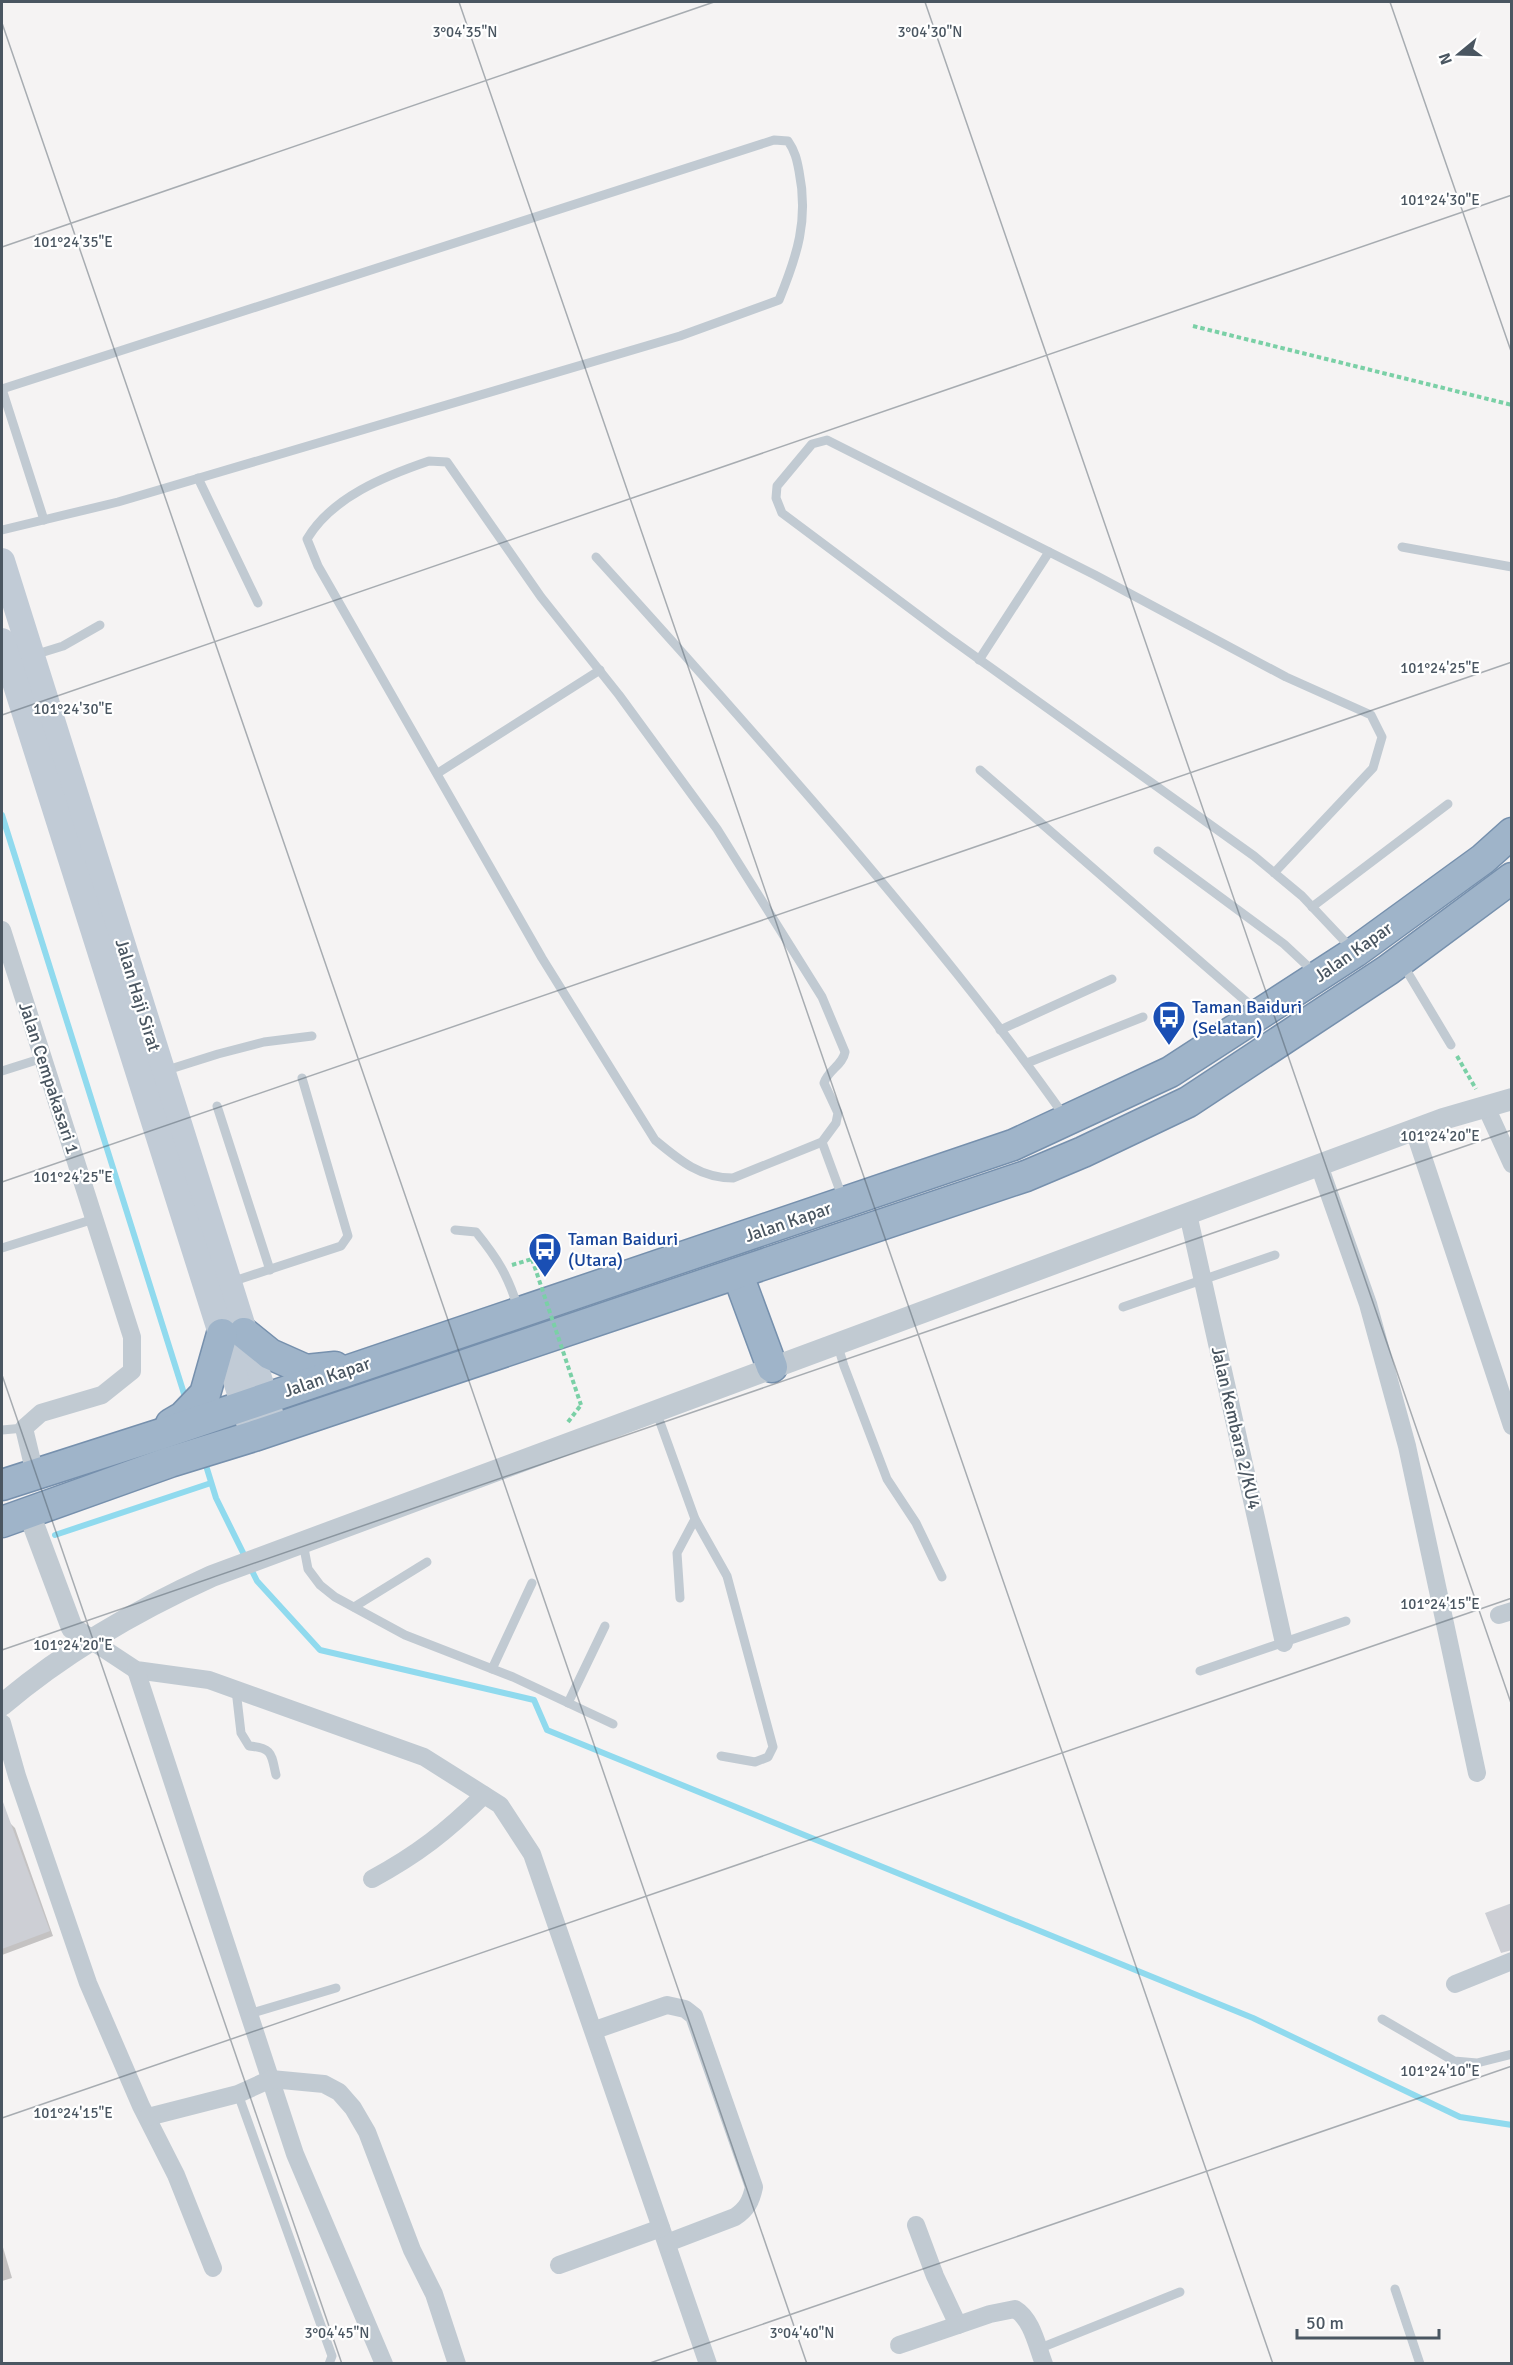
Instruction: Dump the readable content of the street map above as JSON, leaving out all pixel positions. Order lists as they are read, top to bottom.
{
  "streets": {
    "highway": ["Jalan Kapar"],
    "main road": ["Jalan Haji Sirat"],
    "street": ["Jalan Cempakasari 1", "Jalan Kembara 2/KU4"]
  },
  "crossings": [
    ["Jalan Kapar", "Jalan Haji Sirat"]
  ],
  "places": {
    "bus stop": ["Taman Baiduri (Selatan)", "Taman Baiduri (Utara)"]
  },
  "scale_bar": "50 m",
  "north": "left",
  "coordinates": [
    "3°04'30\"N",
    "3°04'35\"N",
    "101°24'30\"E",
    "101°24'35\"E",
    "101°24'25\"E",
    "101°24'20\"E",
    "101°24'15\"E",
    "101°24'10\"E",
    "3°04'45\"N",
    "3°04'40\"N"
  ]
}
